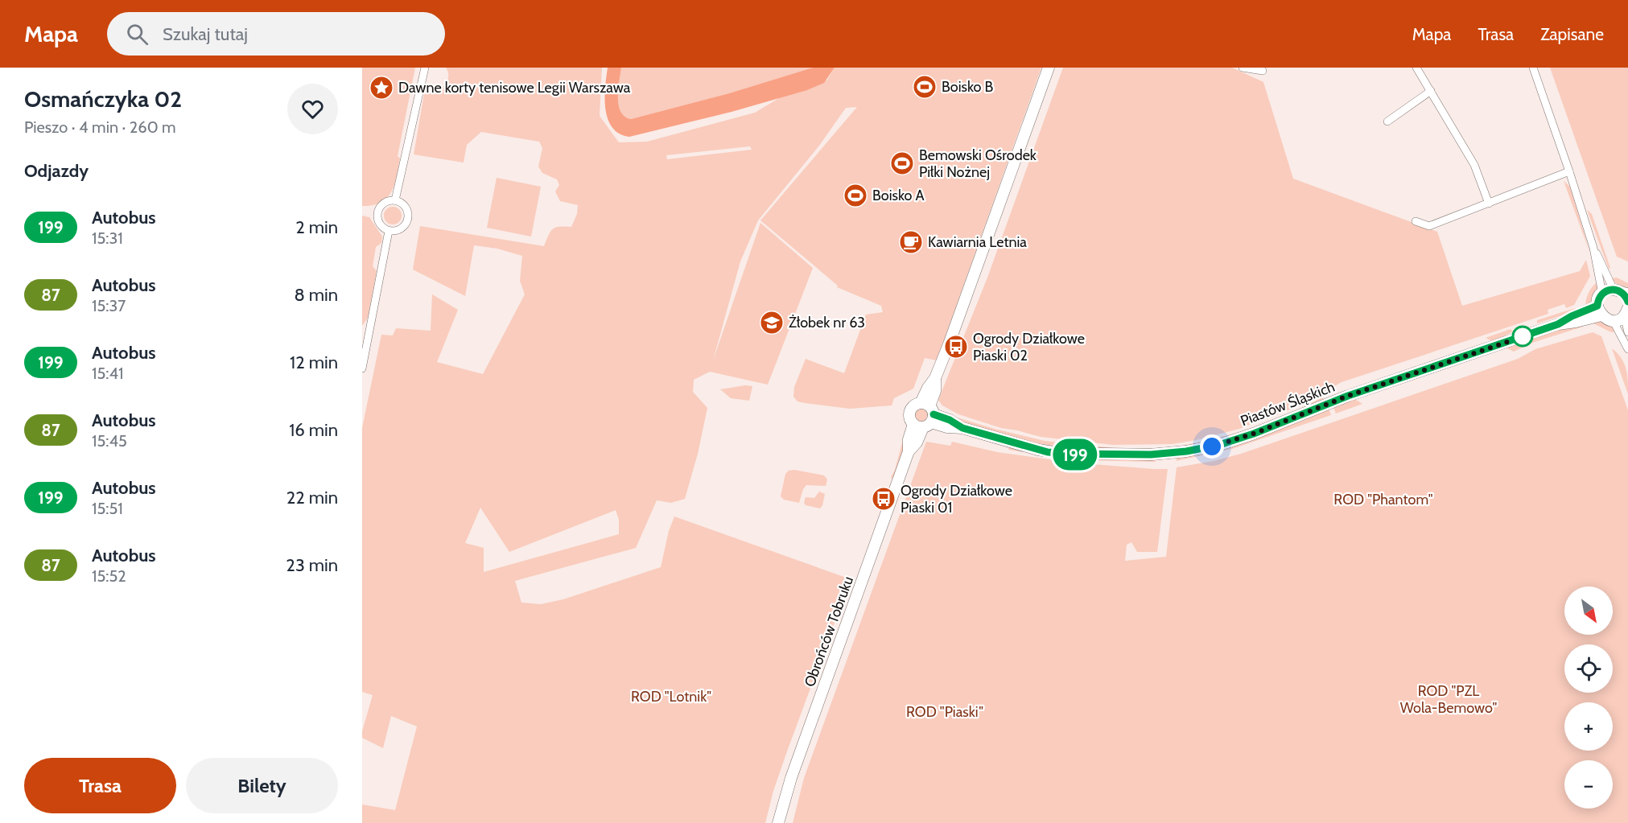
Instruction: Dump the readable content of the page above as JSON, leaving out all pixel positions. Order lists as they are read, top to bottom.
{
  "streets": {
    "street": ["Piastów Śląskich", "Obrońców Tobruku"]
  },
  "crossings": [
    ["Piastów Śląskich", "Obrońców Tobruku"]
  ],
  "parks": [
    "ROD \"Phantom\"",
    "ROD \"PZL Wola-Bemowo\"",
    "ROD \"Lotnik\"",
    "ROD \"Piaski\""
  ],
  "places": {
    "sports": ["Boisko B", "Bemowski Ośrodek Piłki Nożnej", "Boisko A"],
    "place": ["Dawne korty tenisowe Legii Warszawa"],
    "cafe": ["Kawiarnia Letnia"],
    "school or university": ["Żłobek nr 63"],
    "bus stop": ["Ogrody Działkowe Piaski 02", "Ogrody Działkowe Piaski 01"]
  },
  "lines": ["bus line 199"],
  "north": "bottom right",
  "page": {
    "header": "Mapa",
    "search": "Szukaj tutaj",
    "nav": ["Mapa", "Trasa", "Zapisane"],
    "heading": [
      ["Osmańczyka 02", "Pieszo · 4 min · 260 m"],
      "Odjazdy"
    ],
    "on_map": "199",
    "list": [
      {
        "mark": "199",
        "name": "Autobus",
        "note": "15:31",
        "value": "2 min"
      },
      {
        "mark": "87",
        "name": "Autobus",
        "note": "15:37",
        "value": "8 min"
      },
      {
        "mark": "199",
        "name": "Autobus",
        "note": "15:41",
        "value": "12 min"
      },
      {
        "mark": "87",
        "name": "Autobus",
        "note": "15:45",
        "value": "16 min"
      },
      {
        "mark": "199",
        "name": "Autobus",
        "note": "15:51",
        "value": "22 min"
      },
      {
        "mark": "87",
        "name": "Autobus",
        "note": "15:52",
        "value": "23 min"
      }
    ],
    "map_buttons": ["+", "−"],
    "buttons": ["Trasa", "Bilety"]
  }
}
